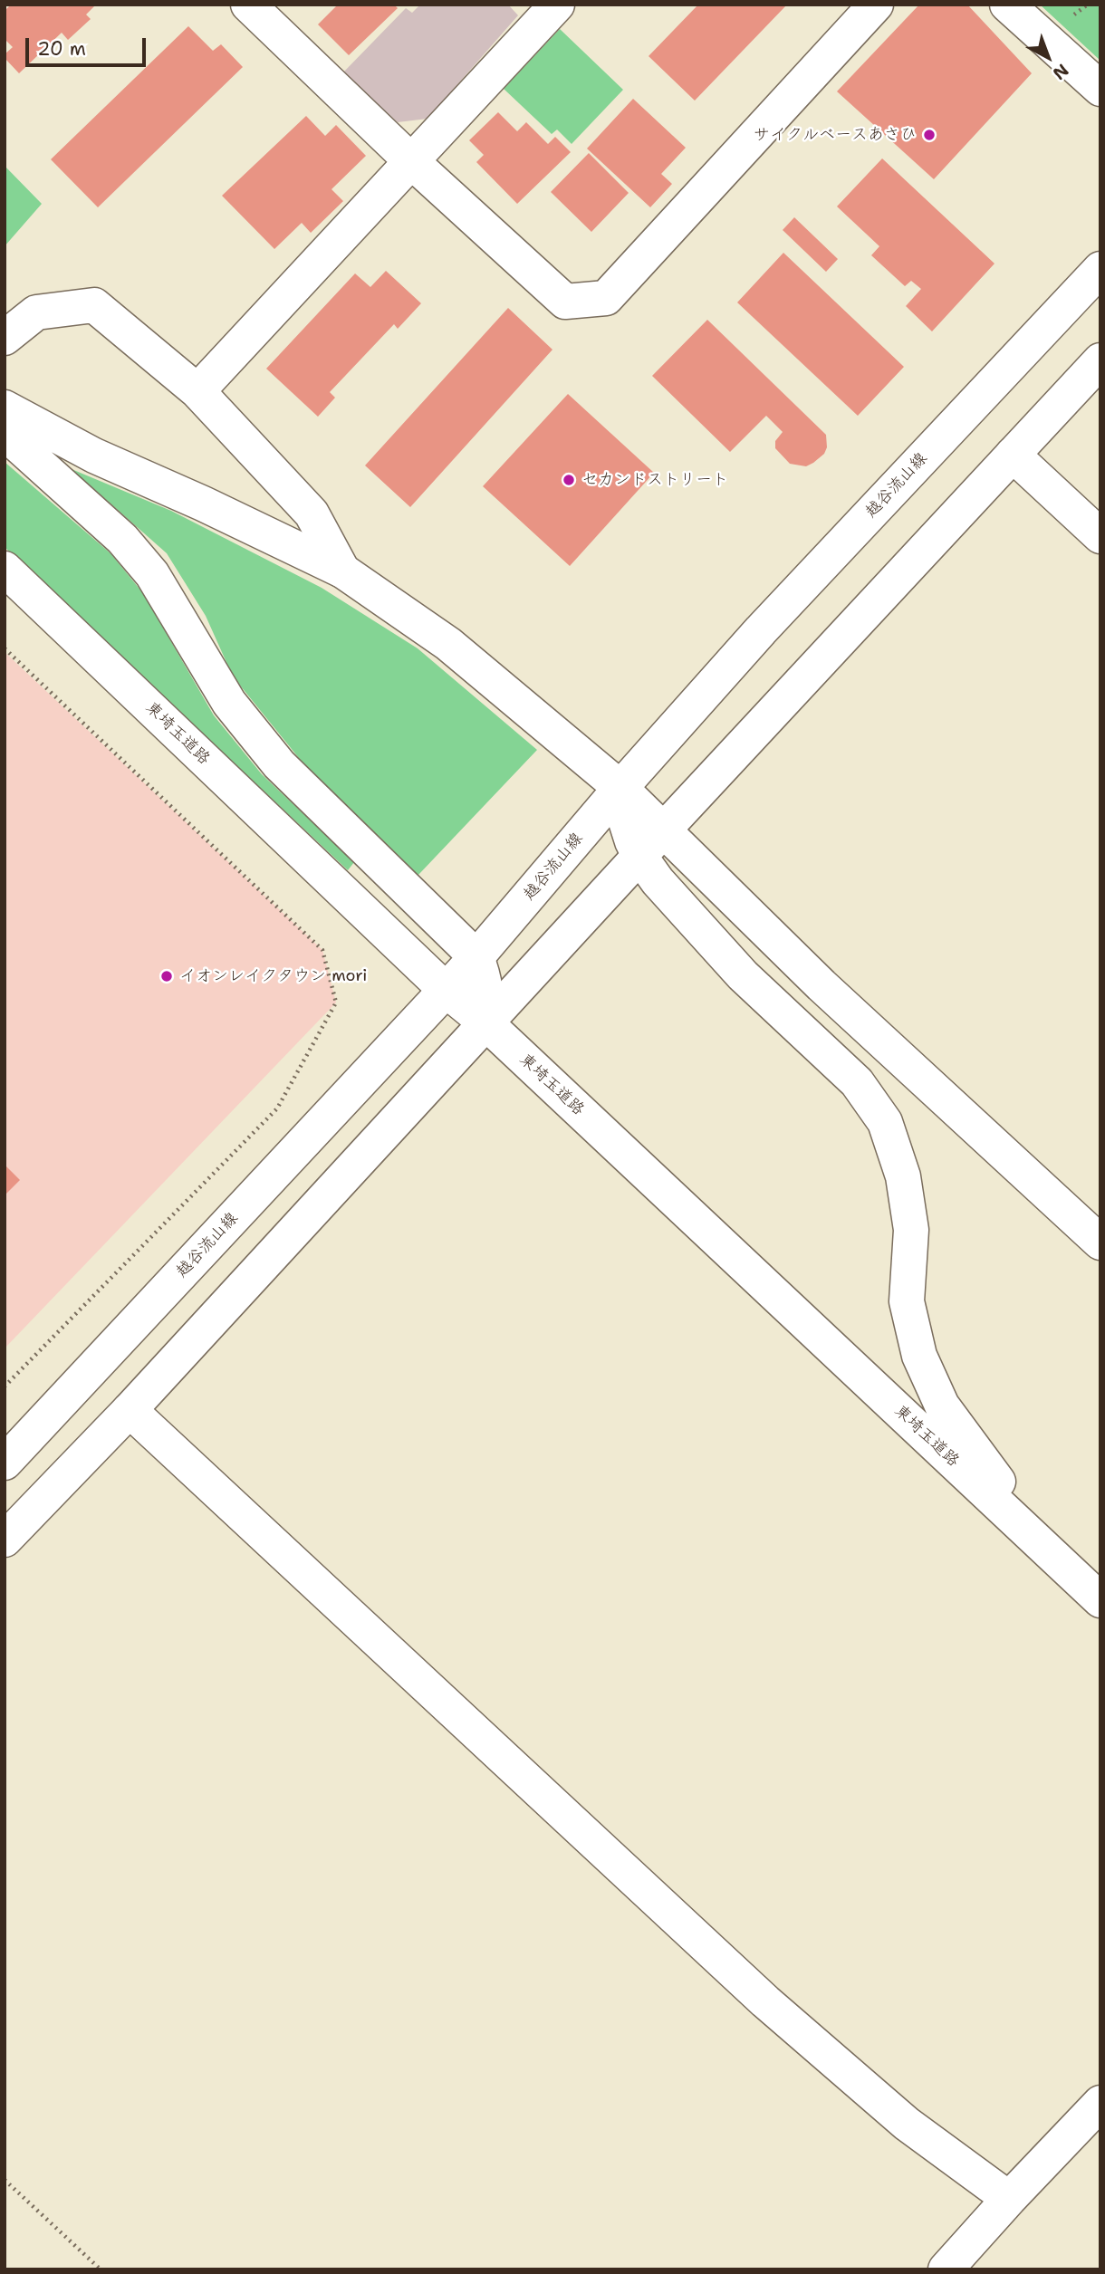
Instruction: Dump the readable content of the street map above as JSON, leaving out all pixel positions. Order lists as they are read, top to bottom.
{
  "streets": {
    "main road": ["越谷流山線", "東埼玉道路"]
  },
  "crossings": [
    ["越谷流山線", "東埼玉道路"]
  ],
  "places": ["サイクルベースあさひ", "セカンドストリート", "イオンレイクタウン mori"],
  "scale_bar": "20 m",
  "north": "bottom right"
}
